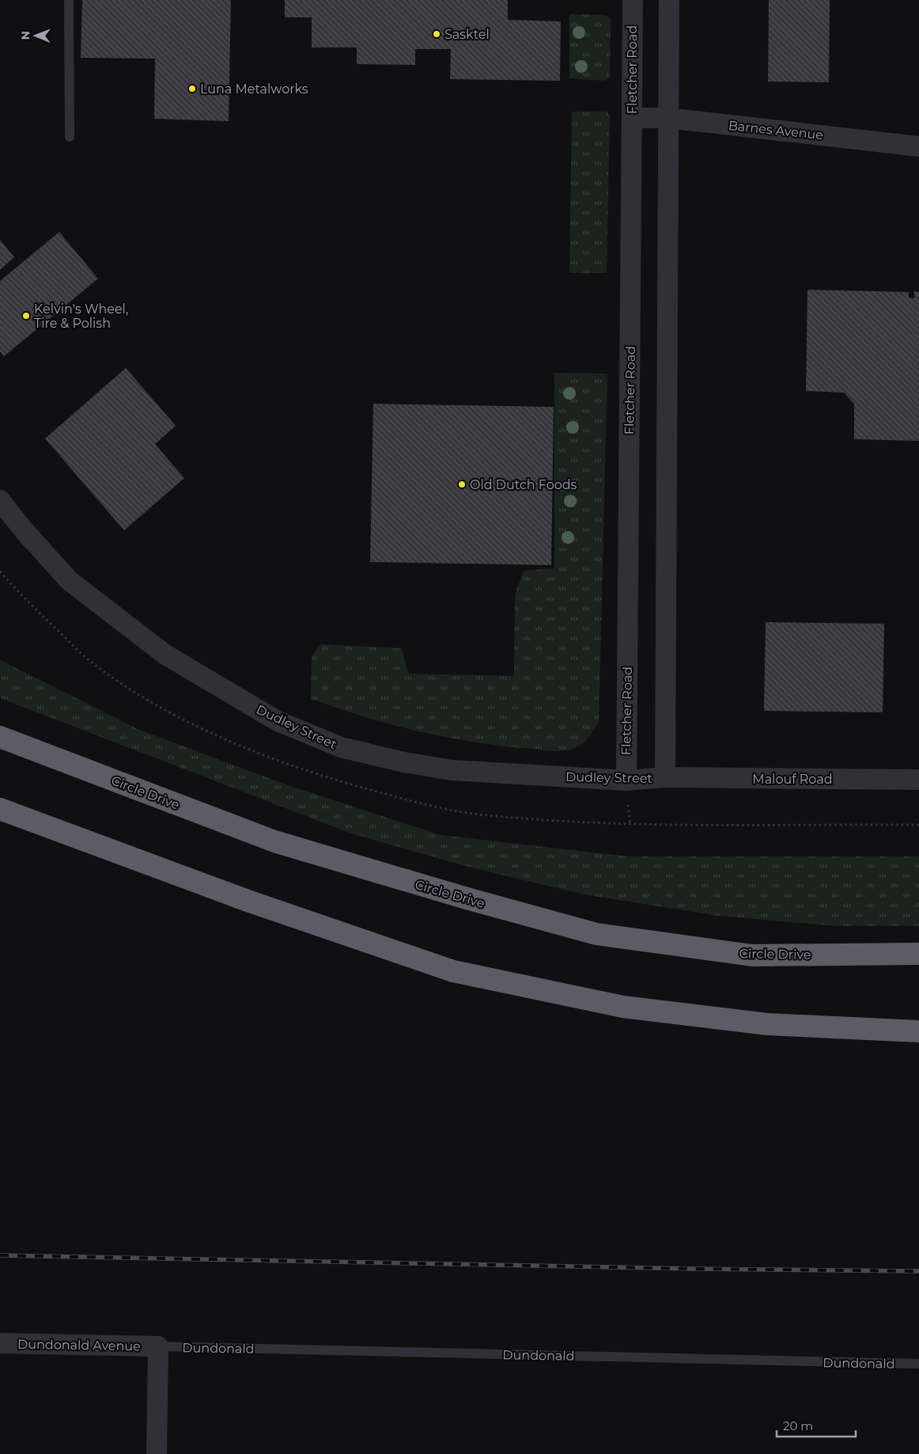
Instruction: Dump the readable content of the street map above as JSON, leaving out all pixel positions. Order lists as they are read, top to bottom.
{
  "streets": {
    "highway": ["Circle Drive"],
    "street": [
      "Fletcher Road",
      "Barnes Avenue",
      "Dudley Street",
      "Malouf Road",
      "Dundonald Avenue"
    ],
    "lane": ["Dundonald"]
  },
  "crossings": [
    ["Fletcher Road", "Barnes Avenue"],
    ["Fletcher Road", "Dudley Street"],
    ["Dudley Street", "Malouf Road"],
    ["Dundonald Avenue", "Dundonald"]
  ],
  "places": [
    "Sasktel",
    "Luna Metalworks",
    "Kelvin's Wheel, Tire & Polish",
    "Old Dutch Foods"
  ],
  "scale_bar": "20 m",
  "north": "left"
}
